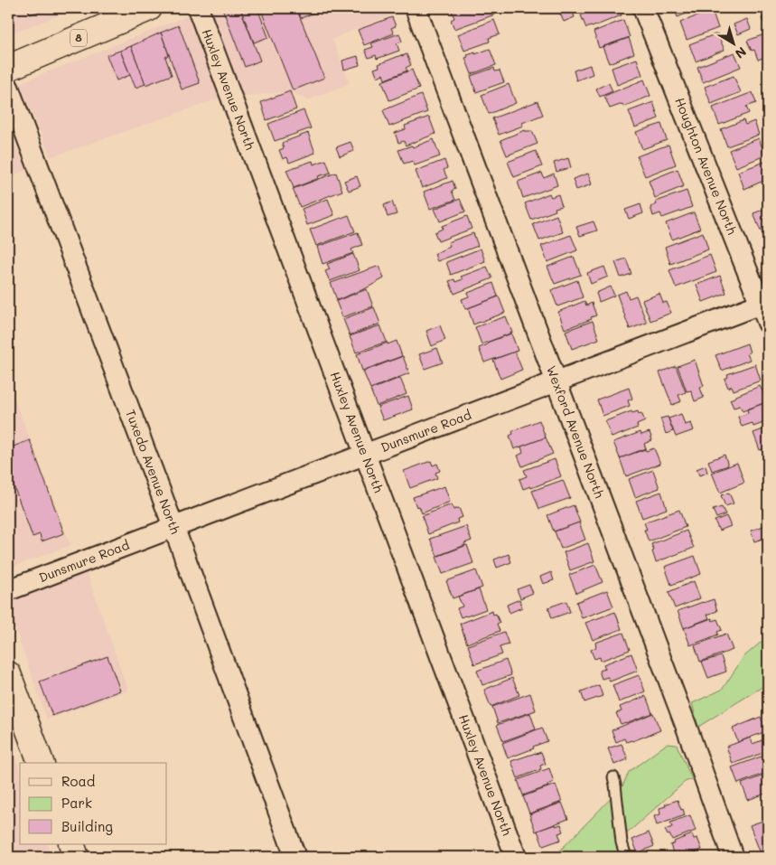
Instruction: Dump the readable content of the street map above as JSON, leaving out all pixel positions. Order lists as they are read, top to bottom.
{
  "streets": {
    "main road": ["8"],
    "street": [
      "Huxley Avenue North",
      "Houghton Avenue North",
      "Dunsmure Road",
      "Wexford Avenue North",
      "Tuxedo Avenue North"
    ]
  },
  "crossings": [
    ["Huxley Avenue North", "Dunsmure Road"],
    ["Houghton Avenue North", "Dunsmure Road"],
    ["Dunsmure Road", "Wexford Avenue North"],
    ["Dunsmure Road", "Tuxedo Avenue North"]
  ],
  "legend": ["Road", "Park", "Building"],
  "north": "bottom right"
}
